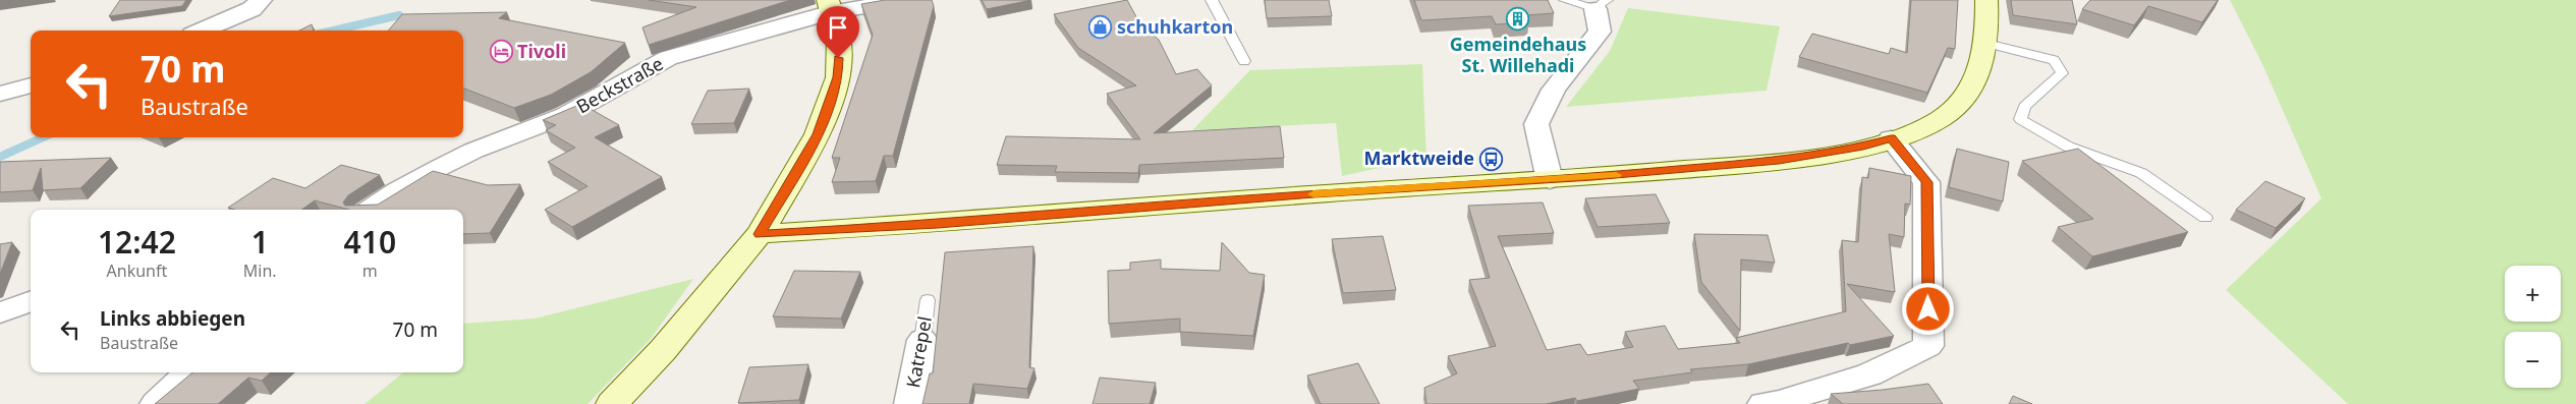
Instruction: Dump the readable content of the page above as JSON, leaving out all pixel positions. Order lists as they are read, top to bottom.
{
  "streets": {
    "street": ["Beckstraße", "Katrepel"]
  },
  "places": {
    "building": ["Gemeindehaus St. Willehadi"],
    "shop": ["schuhkarton"],
    "hotel": ["Tivoli"],
    "bus stop": ["Marktweide"]
  },
  "page": {
    "turn": ["70 m", "Baustraße"],
    "eta": [
      "12:42",
      "Ankunft",
      "1",
      "Min.",
      "410",
      "m"
    ],
    "map_buttons": ["+", "−"],
    "list": [
      {
        "name": "Links abbiegen",
        "note": "Baustraße",
        "value": "70 m"
      }
    ]
  }
}
